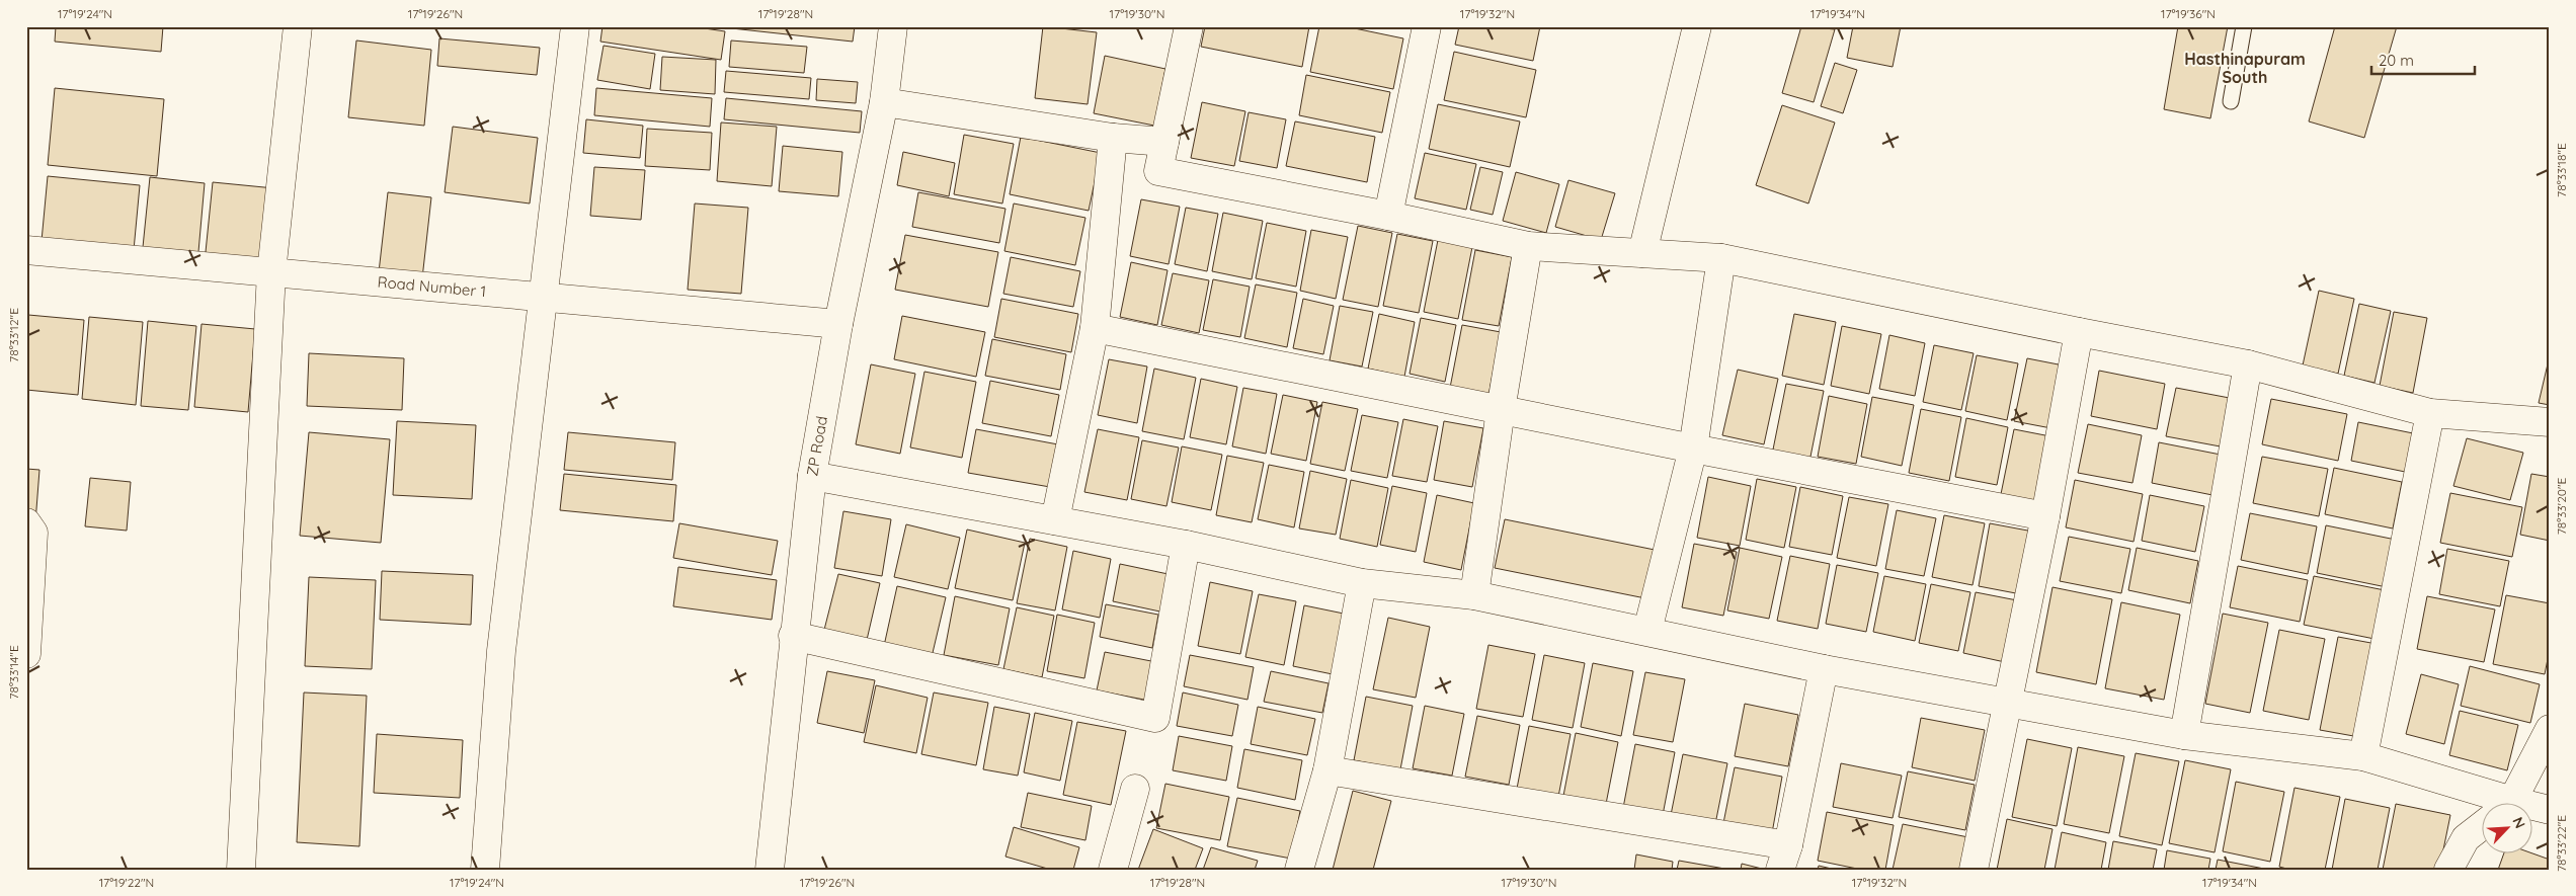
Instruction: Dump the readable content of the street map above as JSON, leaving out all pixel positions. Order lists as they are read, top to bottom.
{
  "streets": {
    "street": ["Road Number 1", "ZP Road"]
  },
  "crossings": [
    ["Road Number 1", "ZP Road"]
  ],
  "districts": ["Hasthinapuram South"],
  "scale_bar": "20 m",
  "north": "top right",
  "coordinates": [
    "17°19'24\"N",
    "17°19'26\"N",
    "17°19'28\"N",
    "17°19'30\"N",
    "17°19'32\"N",
    "17°19'34\"N",
    "17°19'36\"N",
    "78°33'18\"E",
    "78°33'12\"E",
    "78°33'20\"E",
    "78°33'14\"E",
    "78°33'22\"E",
    "17°19'22\"N"
  ]
}
